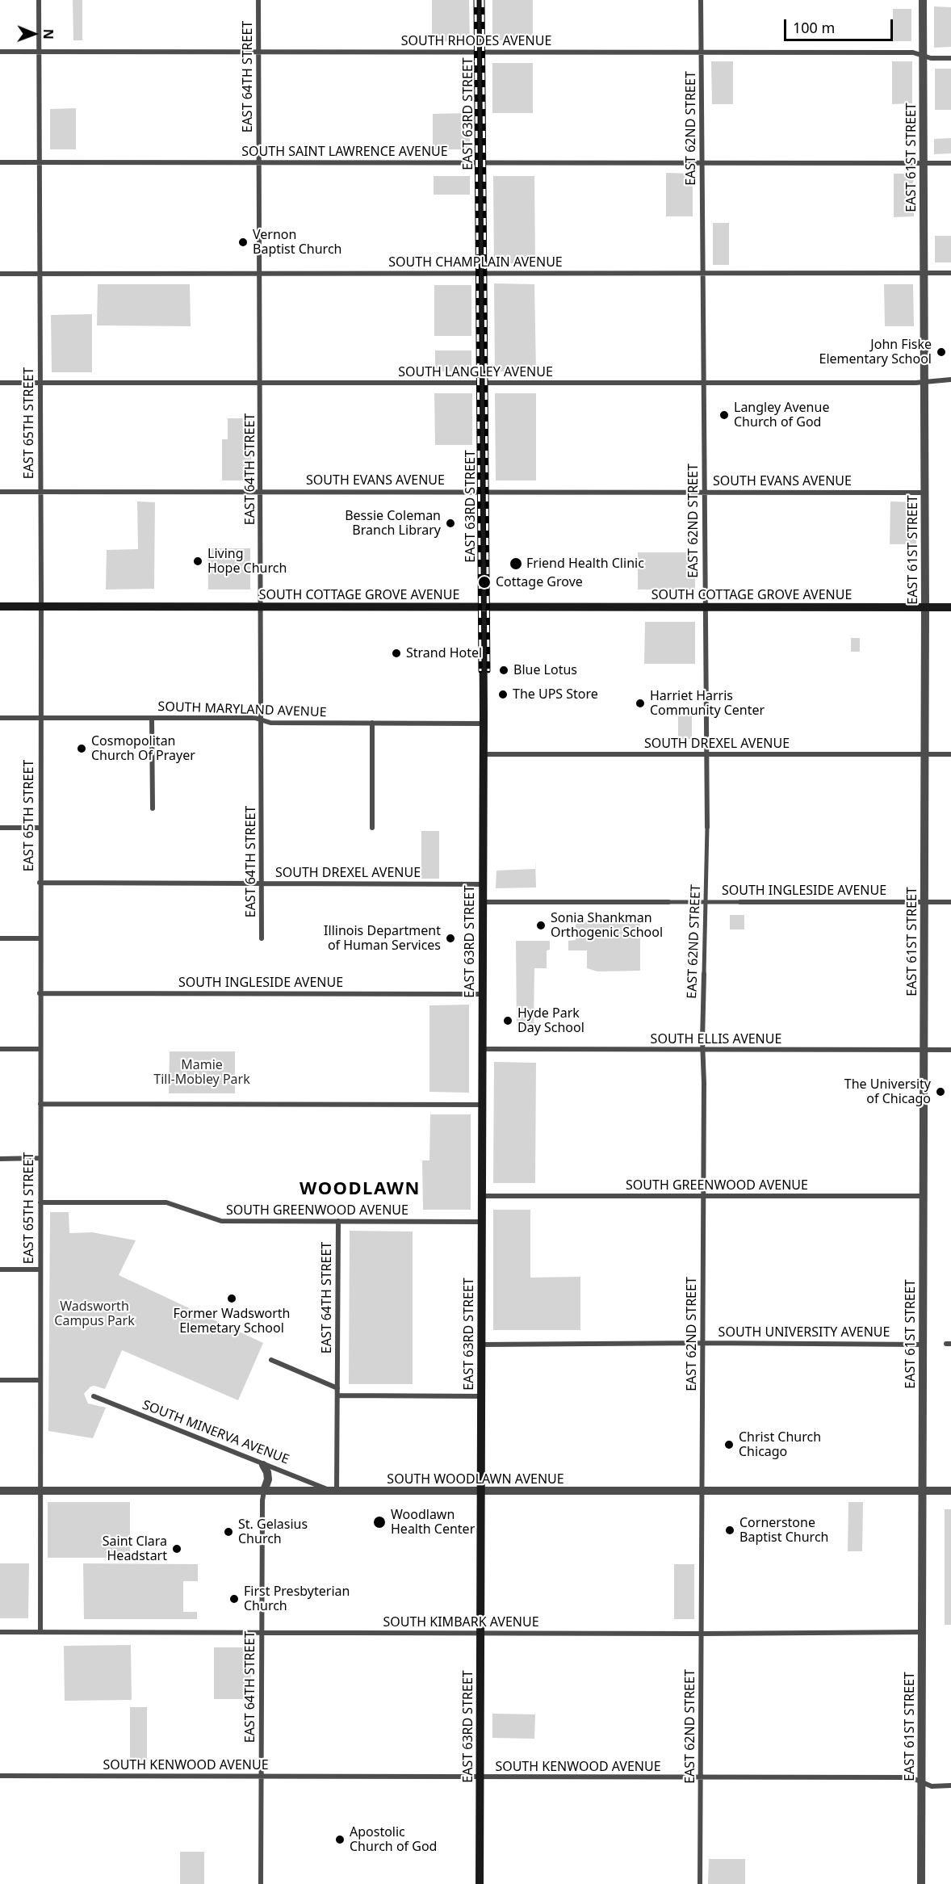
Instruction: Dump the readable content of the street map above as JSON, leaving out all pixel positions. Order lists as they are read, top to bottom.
{
  "streets": {
    "main road": ["EAST 63RD STREET", "SOUTH COTTAGE GROVE AVENUE"],
    "street": [
      "SOUTH RHODES AVENUE",
      "EAST 64TH STREET",
      "EAST 62ND STREET",
      "SOUTH SAINT LAWRENCE AVENUE",
      "EAST 61ST STREET",
      "SOUTH CHAMPLAIN AVENUE",
      "SOUTH LANGLEY AVENUE",
      "EAST 65TH STREET",
      "SOUTH EVANS AVENUE",
      "SOUTH MARYLAND AVENUE",
      "SOUTH DREXEL AVENUE",
      "SOUTH INGLESIDE AVENUE",
      "SOUTH ELLIS AVENUE",
      "SOUTH GREENWOOD AVENUE",
      "SOUTH UNIVERSITY AVENUE",
      "SOUTH MINERVA AVENUE",
      "SOUTH WOODLAWN AVENUE",
      "SOUTH KIMBARK AVENUE",
      "SOUTH KENWOOD AVENUE"
    ]
  },
  "crossings": [
    ["SOUTH RHODES AVENUE", "EAST 64TH STREET"],
    ["SOUTH RHODES AVENUE", "EAST 63RD STREET"],
    ["SOUTH RHODES AVENUE", "EAST 62ND STREET"],
    ["SOUTH RHODES AVENUE", "EAST 61ST STREET"],
    ["SOUTH RHODES AVENUE", "EAST 65TH STREET"],
    ["EAST 64TH STREET", "SOUTH SAINT LAWRENCE AVENUE"],
    ["EAST 64TH STREET", "SOUTH CHAMPLAIN AVENUE"],
    ["EAST 64TH STREET", "SOUTH LANGLEY AVENUE"],
    ["EAST 64TH STREET", "SOUTH EVANS AVENUE"],
    ["EAST 64TH STREET", "SOUTH COTTAGE GROVE AVENUE"],
    ["EAST 64TH STREET", "SOUTH MARYLAND AVENUE"],
    ["EAST 64TH STREET", "SOUTH DREXEL AVENUE"],
    ["EAST 64TH STREET", "SOUTH GREENWOOD AVENUE"],
    ["EAST 64TH STREET", "SOUTH MINERVA AVENUE"],
    ["EAST 64TH STREET", "SOUTH WOODLAWN AVENUE"],
    ["EAST 64TH STREET", "SOUTH KIMBARK AVENUE"],
    ["EAST 64TH STREET", "SOUTH KENWOOD AVENUE"],
    ["EAST 63RD STREET", "SOUTH SAINT LAWRENCE AVENUE"],
    ["EAST 63RD STREET", "SOUTH CHAMPLAIN AVENUE"],
    ["EAST 63RD STREET", "SOUTH LANGLEY AVENUE"],
    ["EAST 63RD STREET", "SOUTH EVANS AVENUE"],
    ["EAST 63RD STREET", "SOUTH COTTAGE GROVE AVENUE"],
    ["EAST 63RD STREET", "SOUTH MARYLAND AVENUE"],
    ["EAST 63RD STREET", "SOUTH DREXEL AVENUE"],
    ["EAST 63RD STREET", "SOUTH INGLESIDE AVENUE"],
    ["EAST 63RD STREET", "SOUTH ELLIS AVENUE"],
    ["EAST 63RD STREET", "SOUTH GREENWOOD AVENUE"],
    ["EAST 63RD STREET", "SOUTH UNIVERSITY AVENUE"],
    ["EAST 63RD STREET", "SOUTH WOODLAWN AVENUE"],
    ["EAST 63RD STREET", "SOUTH KIMBARK AVENUE"],
    ["EAST 63RD STREET", "SOUTH KENWOOD AVENUE"],
    ["EAST 62ND STREET", "SOUTH SAINT LAWRENCE AVENUE"],
    ["EAST 62ND STREET", "SOUTH CHAMPLAIN AVENUE"],
    ["EAST 62ND STREET", "SOUTH LANGLEY AVENUE"],
    ["EAST 62ND STREET", "SOUTH EVANS AVENUE"],
    ["EAST 62ND STREET", "SOUTH COTTAGE GROVE AVENUE"],
    ["EAST 62ND STREET", "SOUTH DREXEL AVENUE"],
    ["EAST 62ND STREET", "SOUTH INGLESIDE AVENUE"],
    ["EAST 62ND STREET", "SOUTH ELLIS AVENUE"],
    ["EAST 62ND STREET", "SOUTH GREENWOOD AVENUE"],
    ["EAST 62ND STREET", "SOUTH UNIVERSITY AVENUE"],
    ["EAST 62ND STREET", "SOUTH WOODLAWN AVENUE"],
    ["EAST 62ND STREET", "SOUTH KIMBARK AVENUE"],
    ["EAST 62ND STREET", "SOUTH KENWOOD AVENUE"],
    ["SOUTH SAINT LAWRENCE AVENUE", "EAST 61ST STREET"],
    ["SOUTH SAINT LAWRENCE AVENUE", "EAST 65TH STREET"],
    ["EAST 61ST STREET", "SOUTH CHAMPLAIN AVENUE"],
    ["EAST 61ST STREET", "SOUTH LANGLEY AVENUE"],
    ["EAST 61ST STREET", "SOUTH EVANS AVENUE"],
    ["EAST 61ST STREET", "SOUTH COTTAGE GROVE AVENUE"],
    ["EAST 61ST STREET", "SOUTH DREXEL AVENUE"],
    ["EAST 61ST STREET", "SOUTH INGLESIDE AVENUE"],
    ["EAST 61ST STREET", "SOUTH ELLIS AVENUE"],
    ["EAST 61ST STREET", "SOUTH GREENWOOD AVENUE"],
    ["EAST 61ST STREET", "SOUTH UNIVERSITY AVENUE"],
    ["EAST 61ST STREET", "SOUTH WOODLAWN AVENUE"],
    ["EAST 61ST STREET", "SOUTH KIMBARK AVENUE"],
    ["EAST 61ST STREET", "SOUTH KENWOOD AVENUE"],
    ["SOUTH CHAMPLAIN AVENUE", "EAST 65TH STREET"],
    ["SOUTH LANGLEY AVENUE", "EAST 65TH STREET"],
    ["EAST 65TH STREET", "SOUTH EVANS AVENUE"],
    ["EAST 65TH STREET", "SOUTH COTTAGE GROVE AVENUE"],
    ["EAST 65TH STREET", "SOUTH MARYLAND AVENUE"],
    ["EAST 65TH STREET", "SOUTH DREXEL AVENUE"],
    ["EAST 65TH STREET", "SOUTH INGLESIDE AVENUE"],
    ["EAST 65TH STREET", "SOUTH GREENWOOD AVENUE"],
    ["EAST 65TH STREET", "SOUTH WOODLAWN AVENUE"],
    ["EAST 65TH STREET", "SOUTH KIMBARK AVENUE"],
    ["SOUTH MINERVA AVENUE", "SOUTH WOODLAWN AVENUE"]
  ],
  "districts": ["WOODLAWN"],
  "parks": ["Mamie Till-Mobley Park", "Wadsworth Campus Park"],
  "places": [
    "Vernon Baptist Church",
    "John Fiske Elementary School",
    "Langley Avenue Church of God",
    "Bessie Coleman Branch Library",
    "Living Hope Church",
    "Friend Health Clinic",
    "Cottage Grove",
    "Strand Hotel",
    "Blue Lotus",
    "The UPS Store",
    "Harriet Harris Community Center",
    "Cosmopolitan Church Of Prayer",
    "Sonia Shankman Orthogenic School",
    "Illinois Department of Human Services",
    "Hyde Park Day School",
    "The University of Chicago",
    "Former Wadsworth Elemetary School",
    "Christ Church Chicago",
    "Woodlawn Health Center",
    "Cornerstone Baptist Church",
    "St. Gelasius Church",
    "Saint Clara Headstart",
    "First Presbyterian Church",
    "Apostolic Church of God"
  ],
  "scale_bar": "100 m",
  "north": "right"
}
